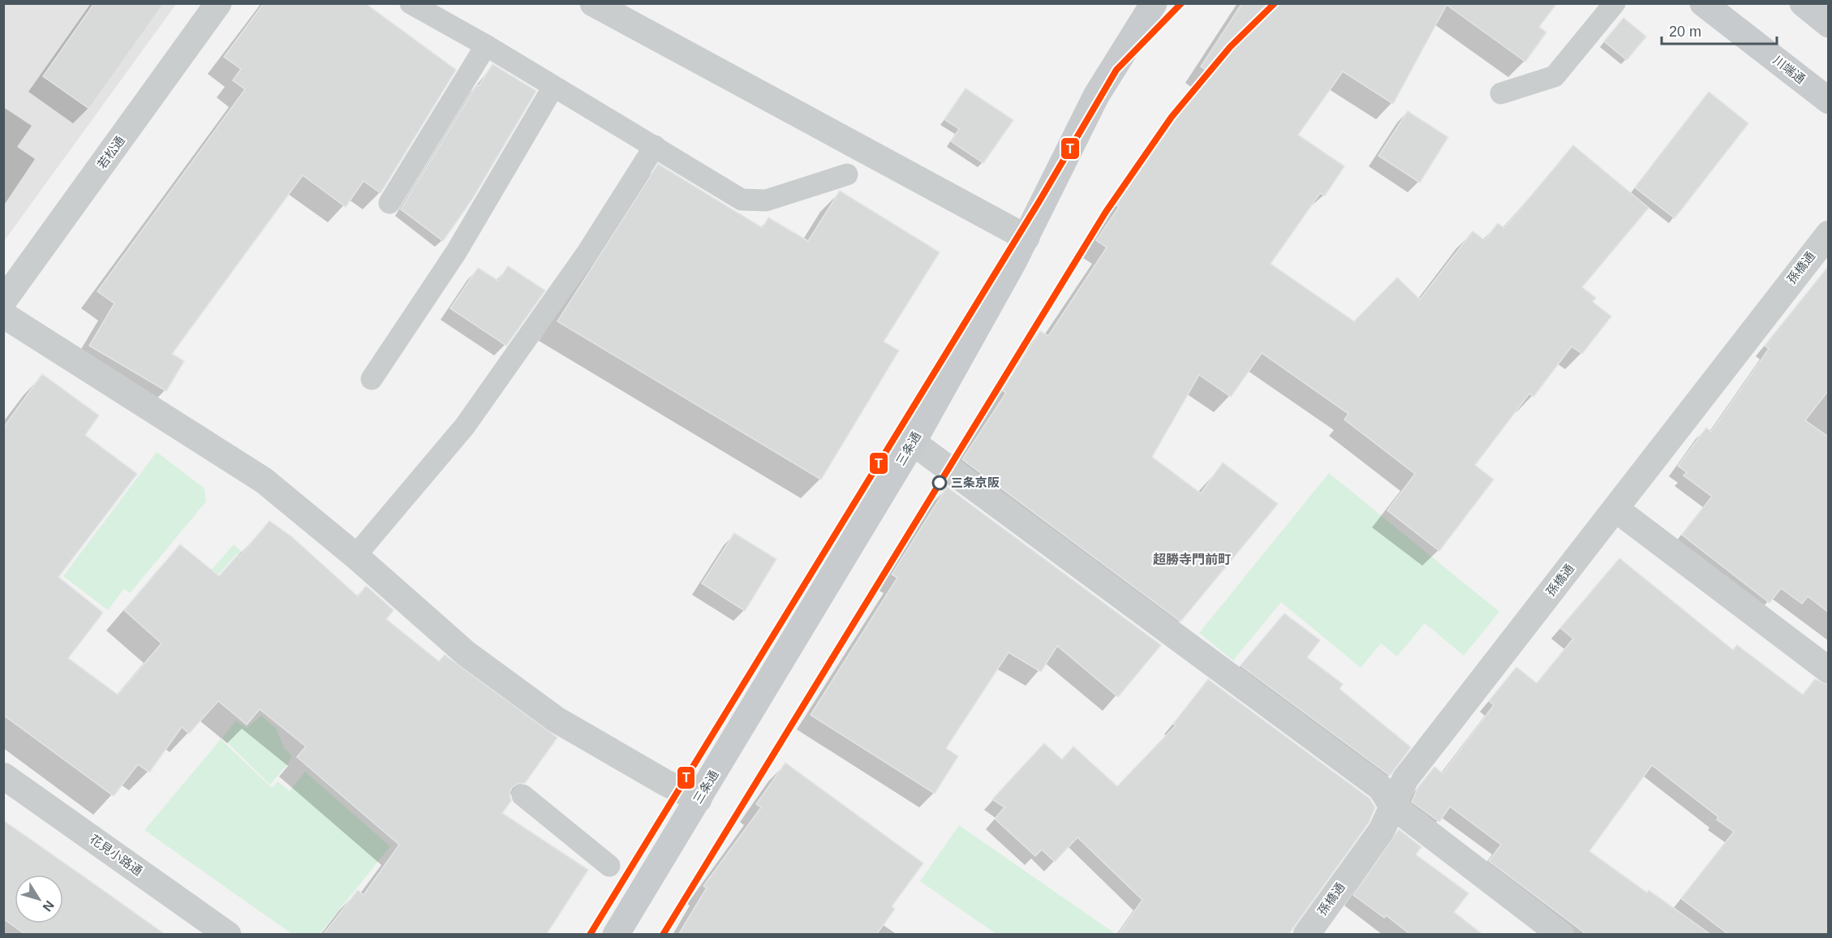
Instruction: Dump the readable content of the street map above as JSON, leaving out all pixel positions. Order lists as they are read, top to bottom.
{
  "streets": {
    "main road": ["川端通", "三条通"],
    "street": ["若松通", "孫橋通", "花見小路通"]
  },
  "districts": ["超勝寺門前町"],
  "places": ["三条京阪"],
  "lines": ["transit line T"],
  "scale_bar": "20 m",
  "north": "bottom right"
}
